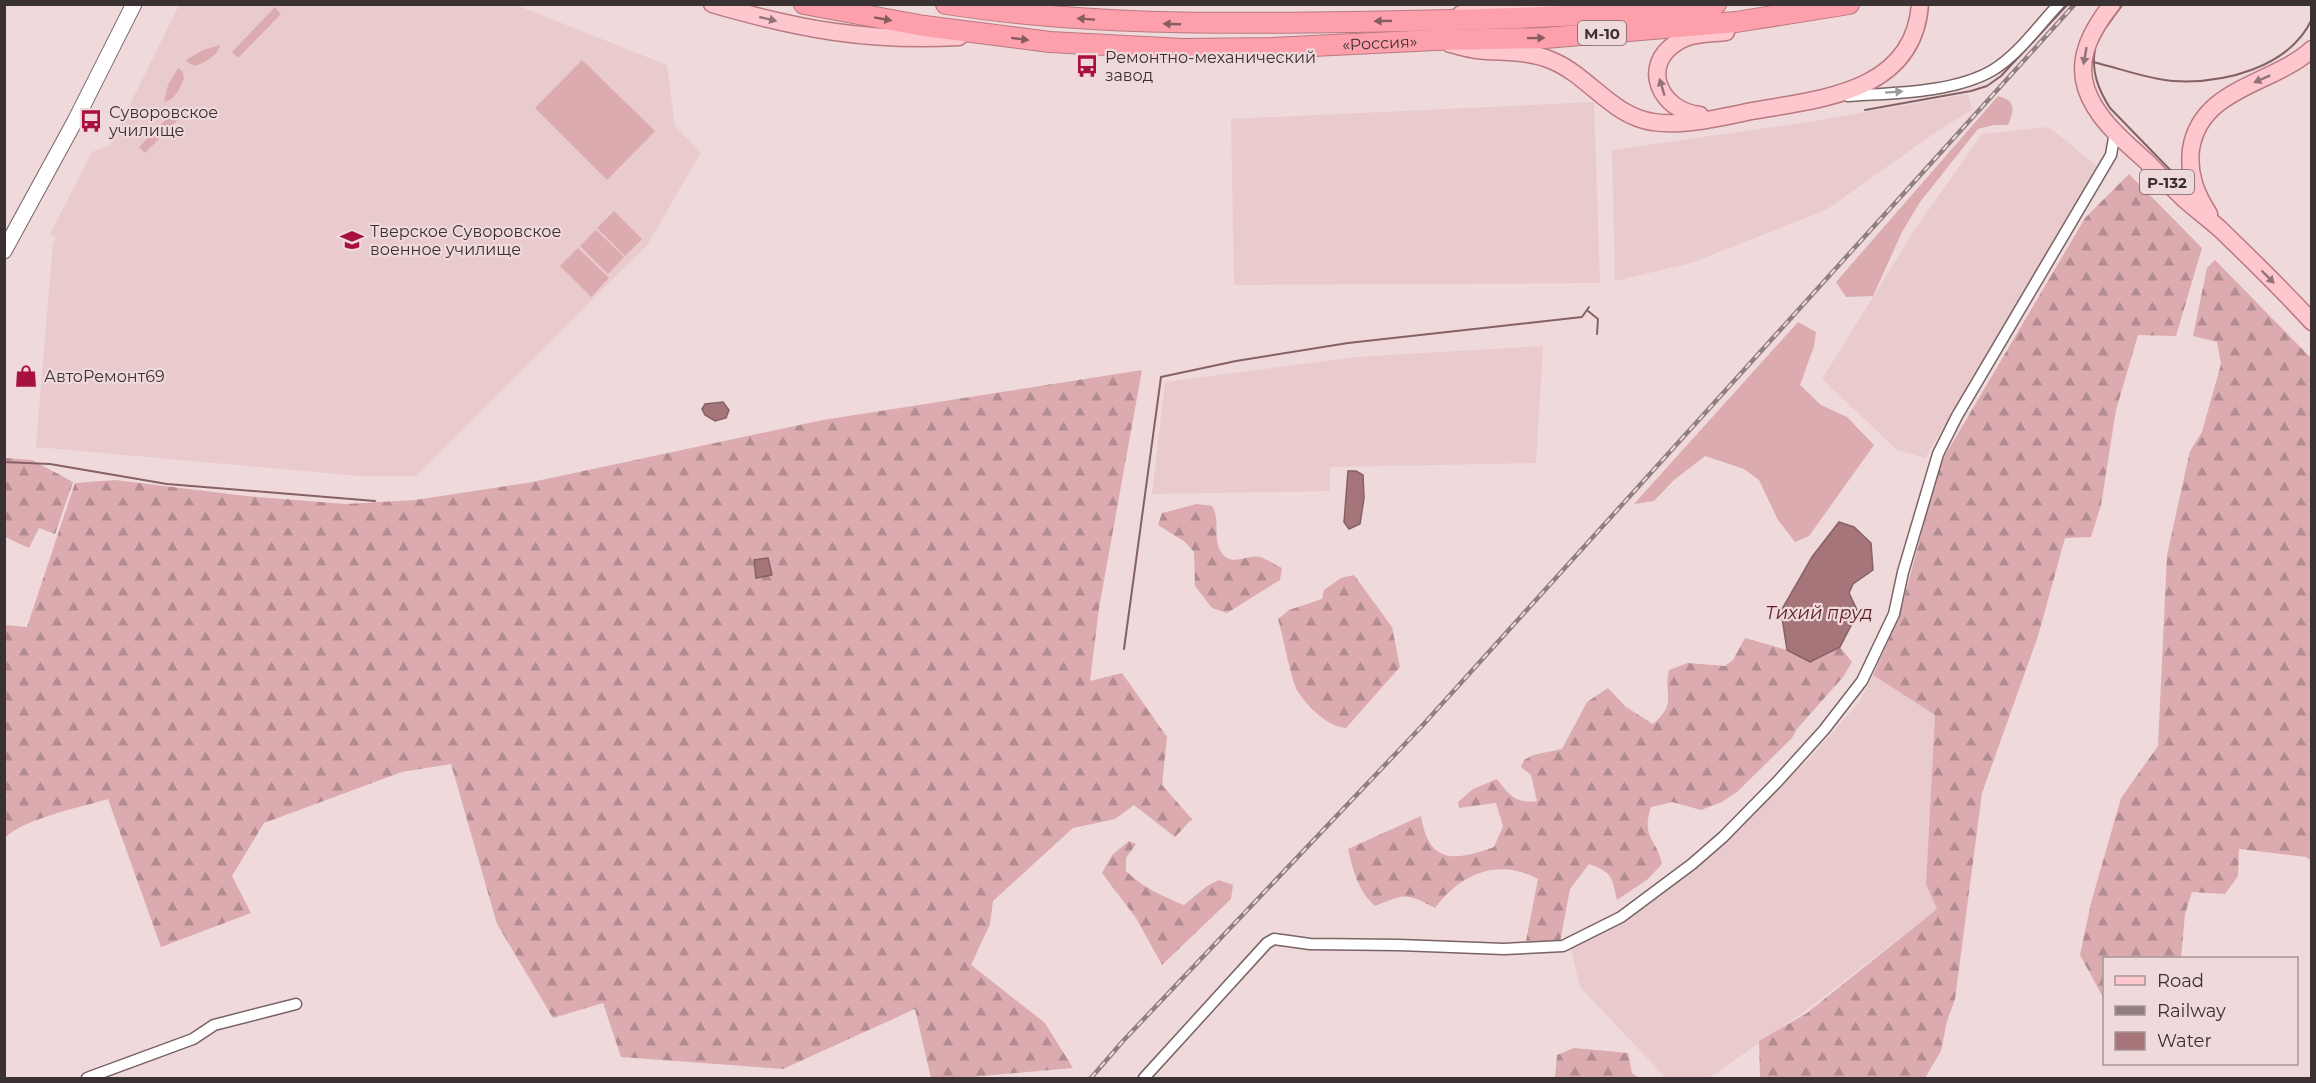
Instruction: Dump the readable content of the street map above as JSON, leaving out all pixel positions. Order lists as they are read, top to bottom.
{
  "streets": {
    "highway": ["М-10", "«Россия»"],
    "main road": ["Р-132"]
  },
  "water": ["Тихий пруд"],
  "places": {
    "bus stop": ["Ремонтно-механический завод", "Суворовское училище"],
    "school or university": ["Тверское Суворовское военное училище"],
    "shop": ["АвтоРемонт69"]
  },
  "legend": ["Road", "Railway", "Water"]
}
